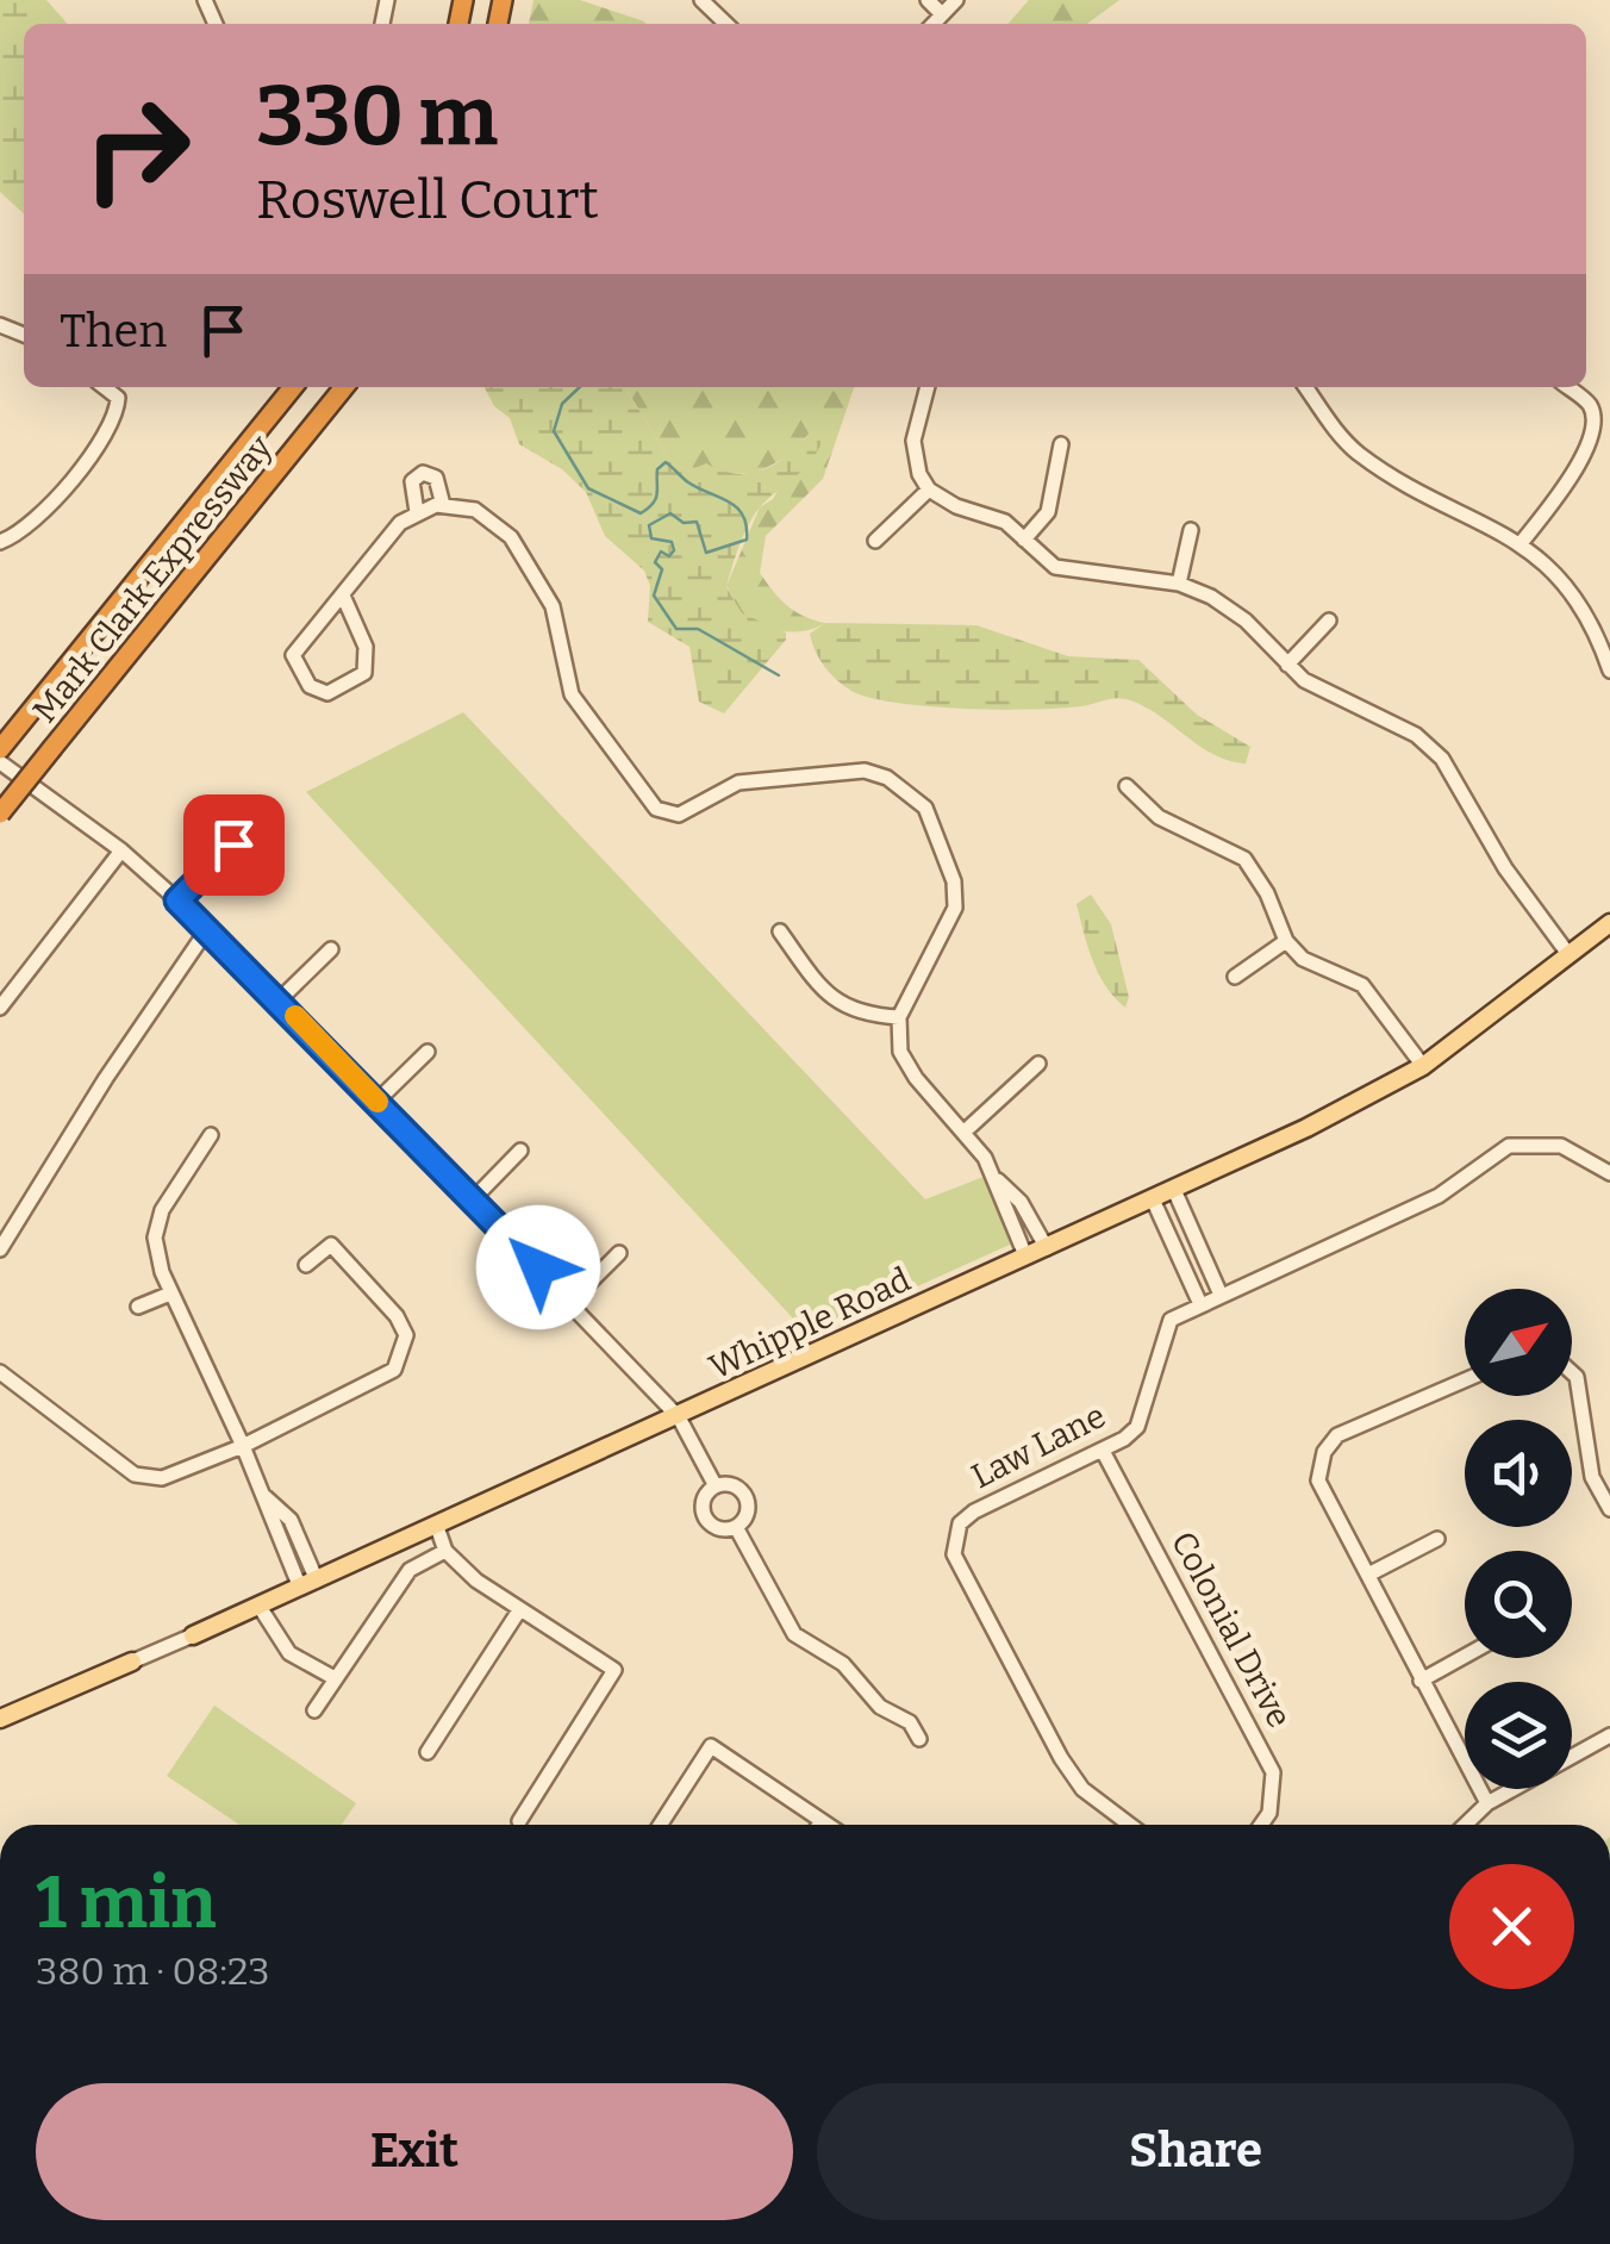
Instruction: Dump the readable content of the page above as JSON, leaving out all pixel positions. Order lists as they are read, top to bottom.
{
  "streets": {
    "highway": ["Mark Clark Expressway"],
    "main road": ["Whipple Road"],
    "street": ["Law Lane", "Colonial Drive"]
  },
  "crossings": [
    ["Law Lane", "Colonial Drive"]
  ],
  "north": "top right",
  "page": {
    "turn": ["330 m", "Roswell Court"],
    "then": "Then",
    "heading": ["1 min", "380 m · 08:23"],
    "buttons": ["Exit", "Share"]
  }
}
